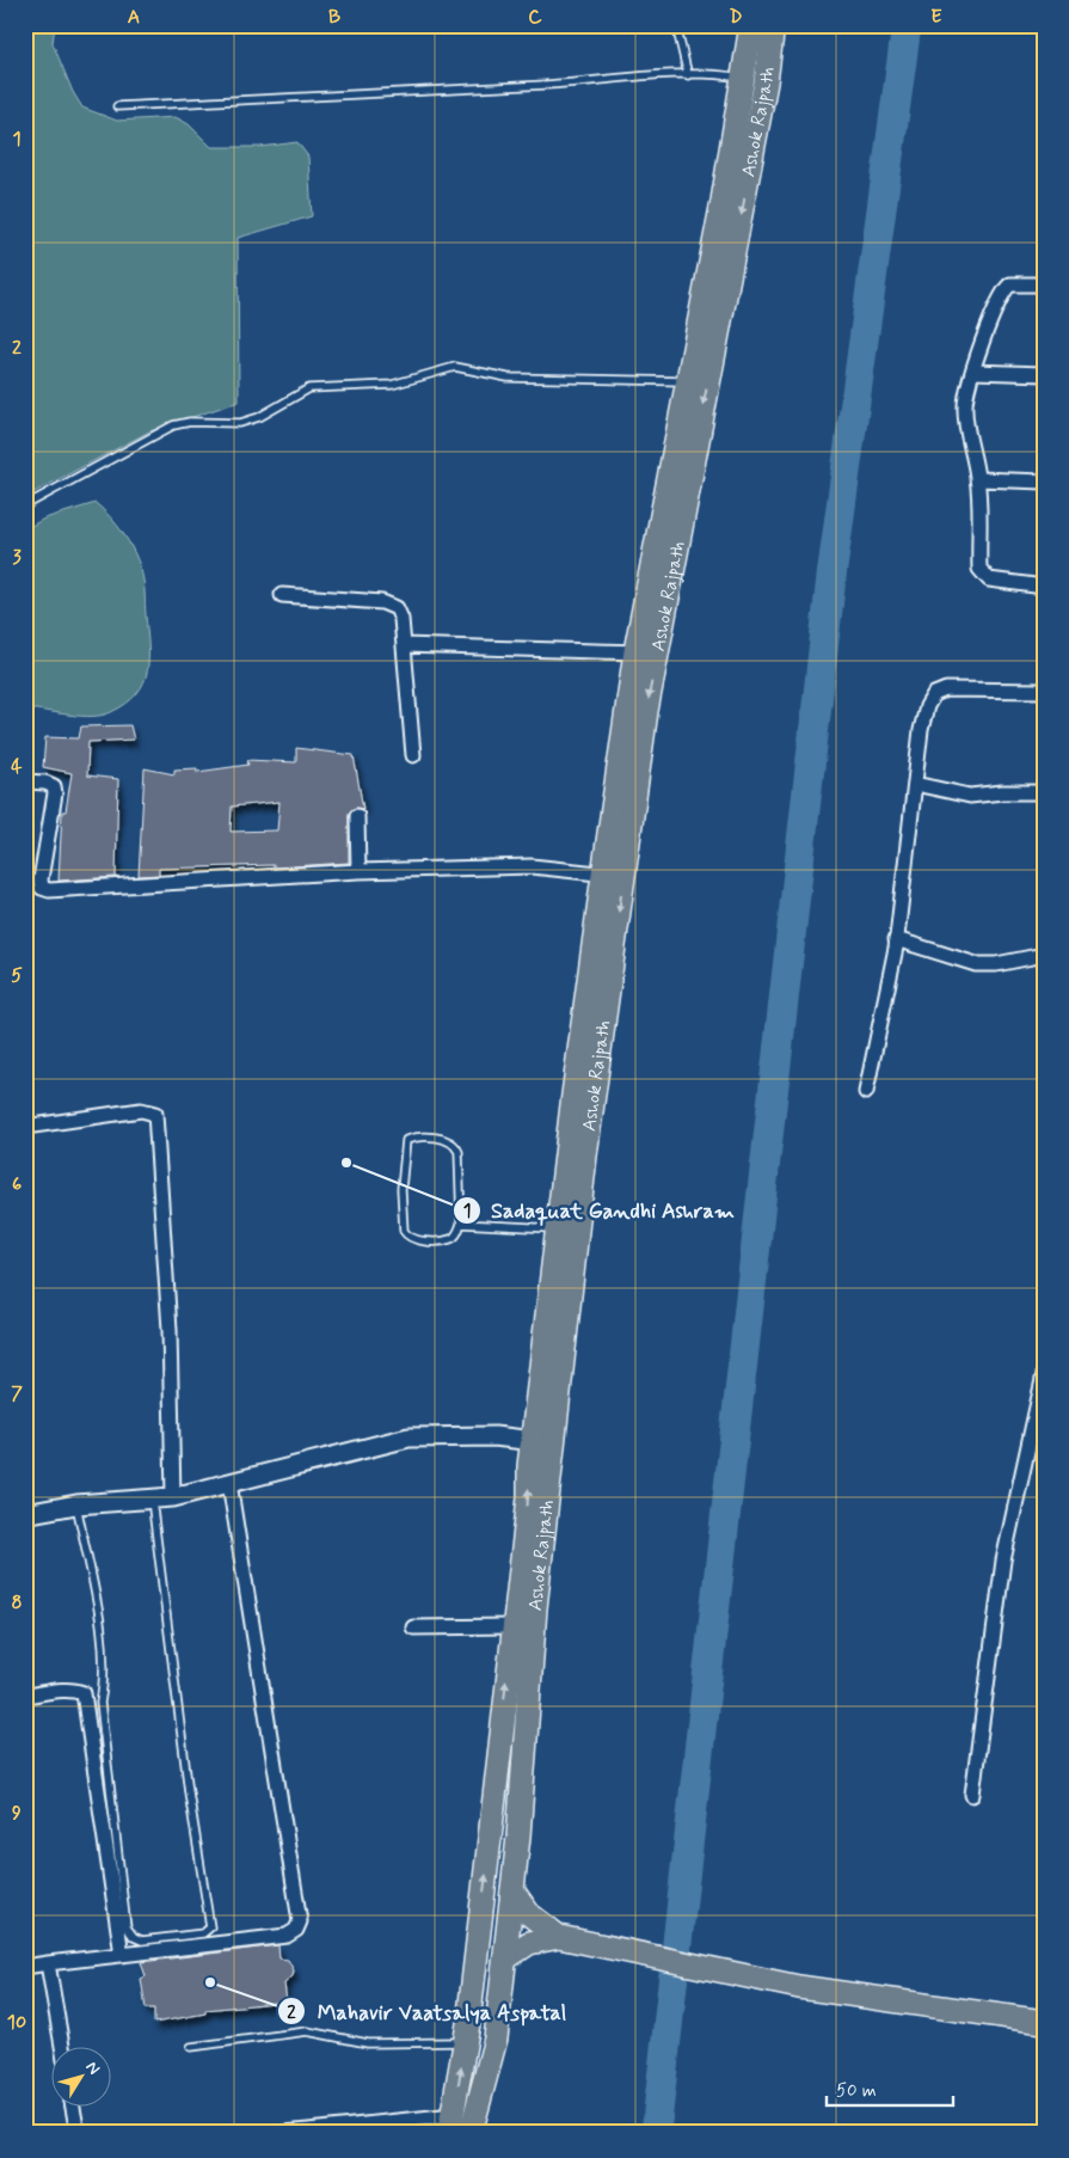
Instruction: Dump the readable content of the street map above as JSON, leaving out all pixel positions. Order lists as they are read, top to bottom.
{
  "streets": {
    "main road": ["Ashok Rajpath"]
  },
  "places": ["Sadaquat Gandhi Ashram", "Mahavir Vaatsalya Aspatal"],
  "scale_bar": "50 m",
  "north": "top right",
  "grid": {
    "columns": [
      "A",
      "B",
      "C",
      "D",
      "E"
    ],
    "rows": [
      "1",
      "2",
      "3",
      "4",
      "5",
      "6",
      "7",
      "8",
      "9",
      "10"
    ]
  }
}
